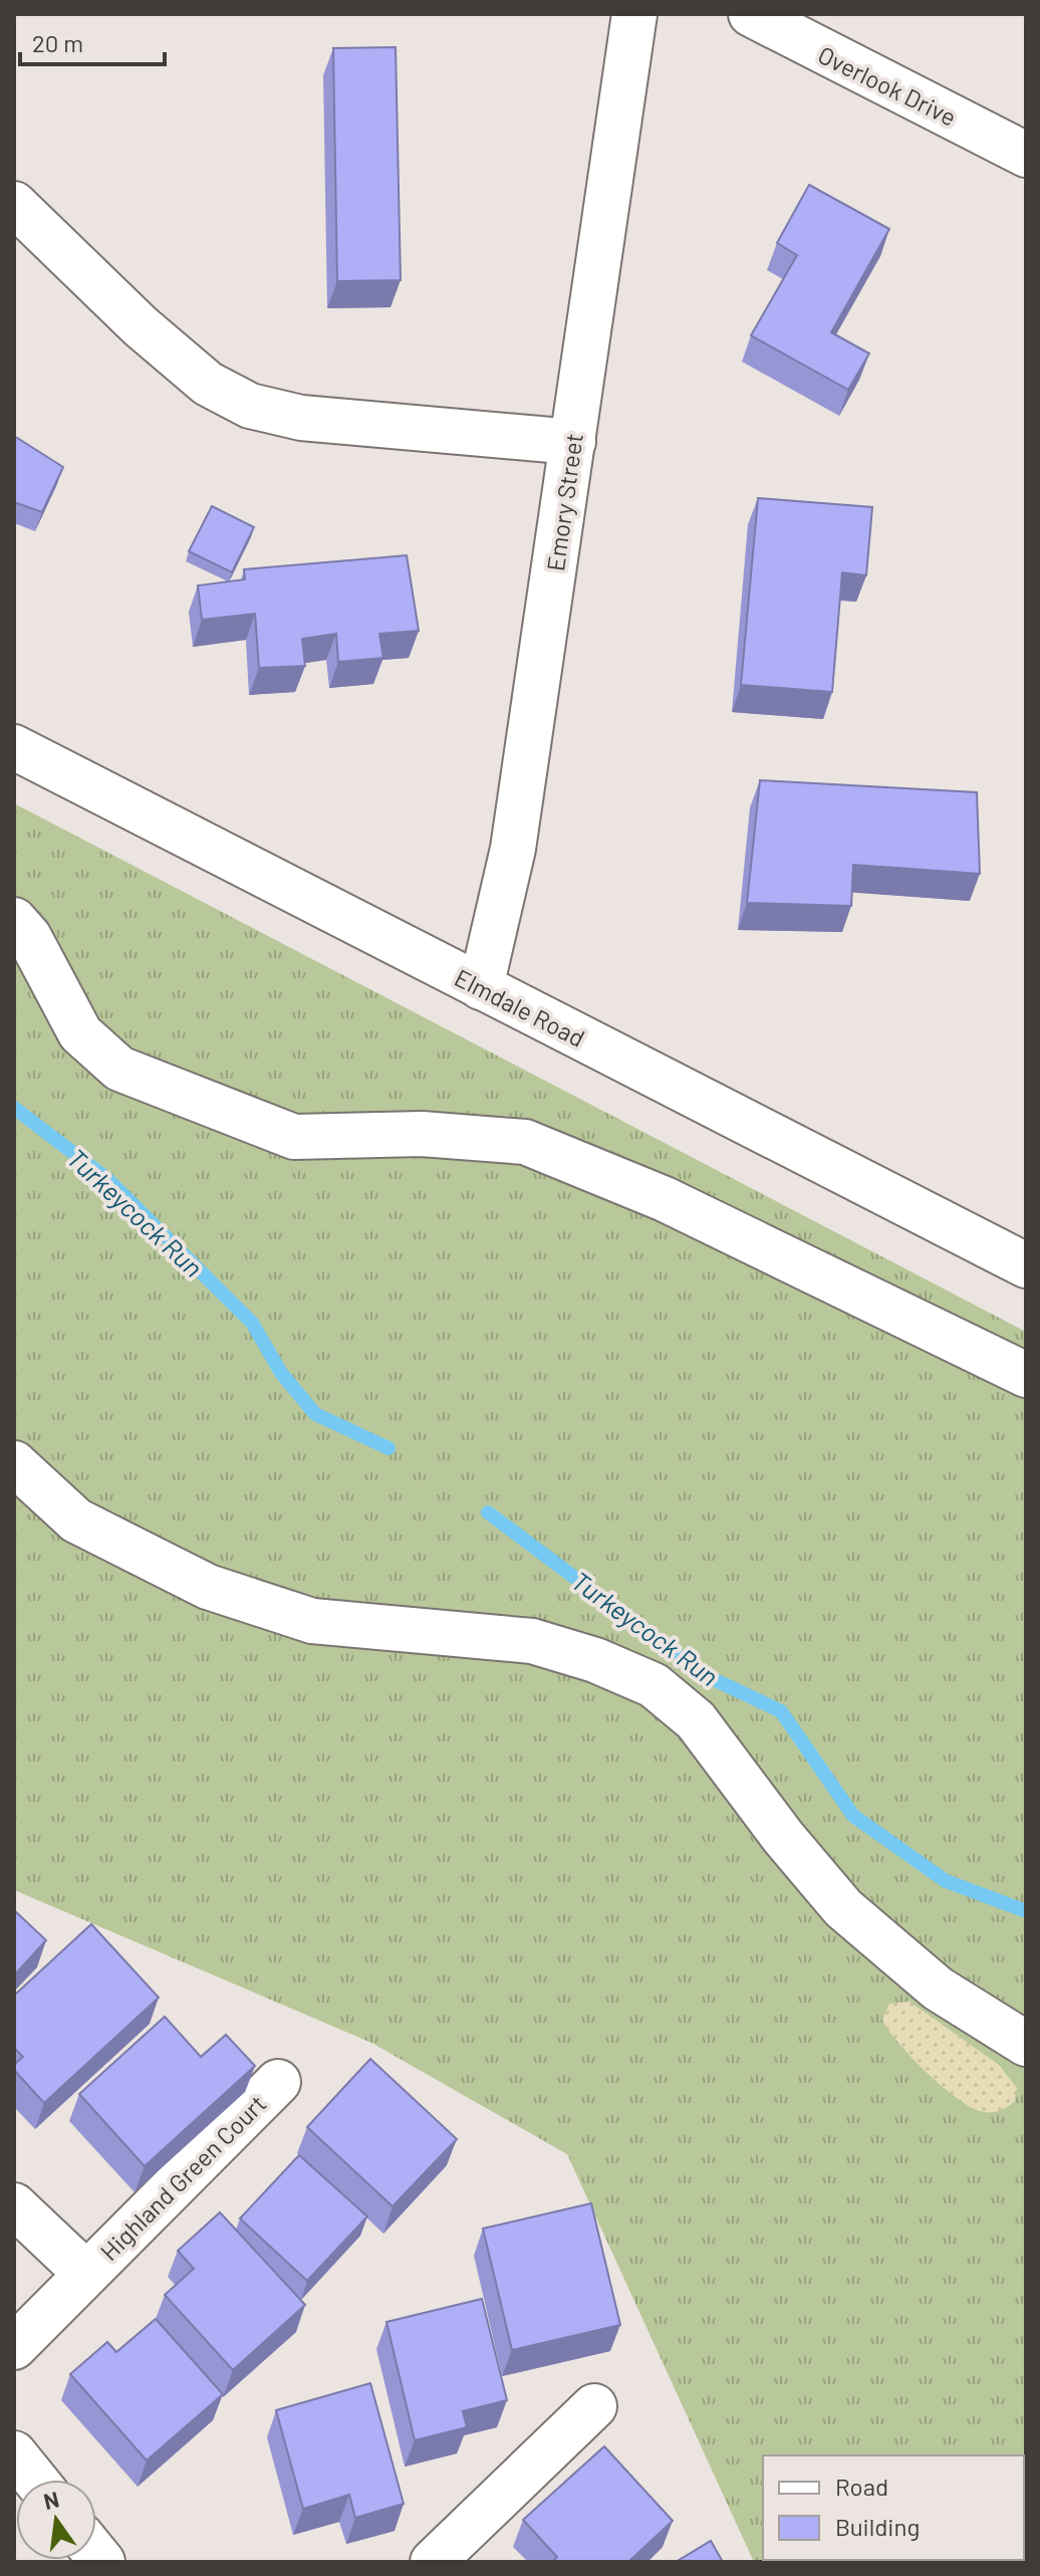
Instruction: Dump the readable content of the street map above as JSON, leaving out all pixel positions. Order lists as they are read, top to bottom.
{
  "streets": {
    "street": [
      "Overlook Drive",
      "Emory Street",
      "Elmdale Road",
      "Highland Green Court"
    ]
  },
  "crossings": [
    ["Emory Street", "Elmdale Road"]
  ],
  "water": ["Turkeycock Run"],
  "legend": ["Road", "Building"],
  "scale_bar": "20 m",
  "north": "top"
}
